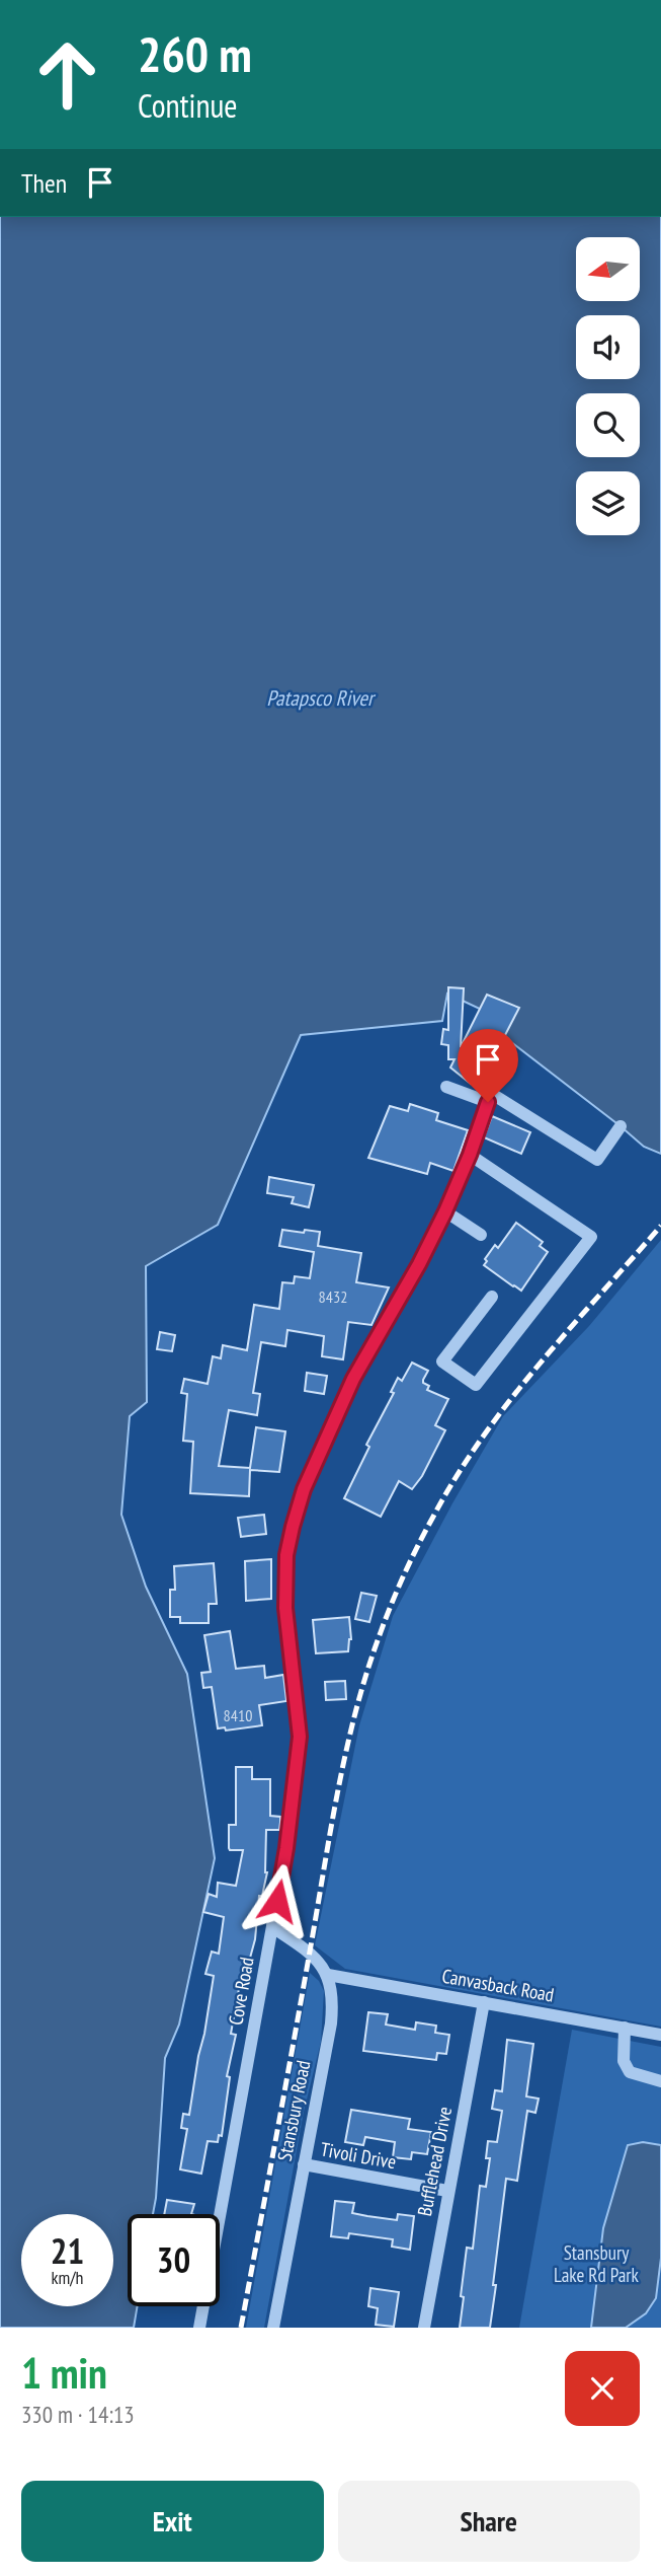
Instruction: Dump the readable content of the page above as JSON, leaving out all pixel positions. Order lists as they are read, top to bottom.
{
  "streets": {
    "street": [
      "Canvasback Road",
      "Cove Road",
      "Stansbury Road",
      "Tivoli Drive",
      "Bufflehead Drive"
    ]
  },
  "crossings": [
    ["Canvasback Road", "Stansbury Road"],
    ["Canvasback Road", "Bufflehead Drive"],
    ["Stansbury Road", "Tivoli Drive"],
    ["Tivoli Drive", "Bufflehead Drive"]
  ],
  "water": ["Patapsco River"],
  "parks": ["Stansbury Lake Rd Park"],
  "house_numbers": ["8432", "8410"],
  "north": "left",
  "page": {
    "turn": ["260 m", "Continue"],
    "then": "Then",
    "speed": "21 km/h",
    "limit": "30",
    "heading": ["1 min", "330 m · 14:13"],
    "buttons": ["Exit", "Share"]
  }
}
